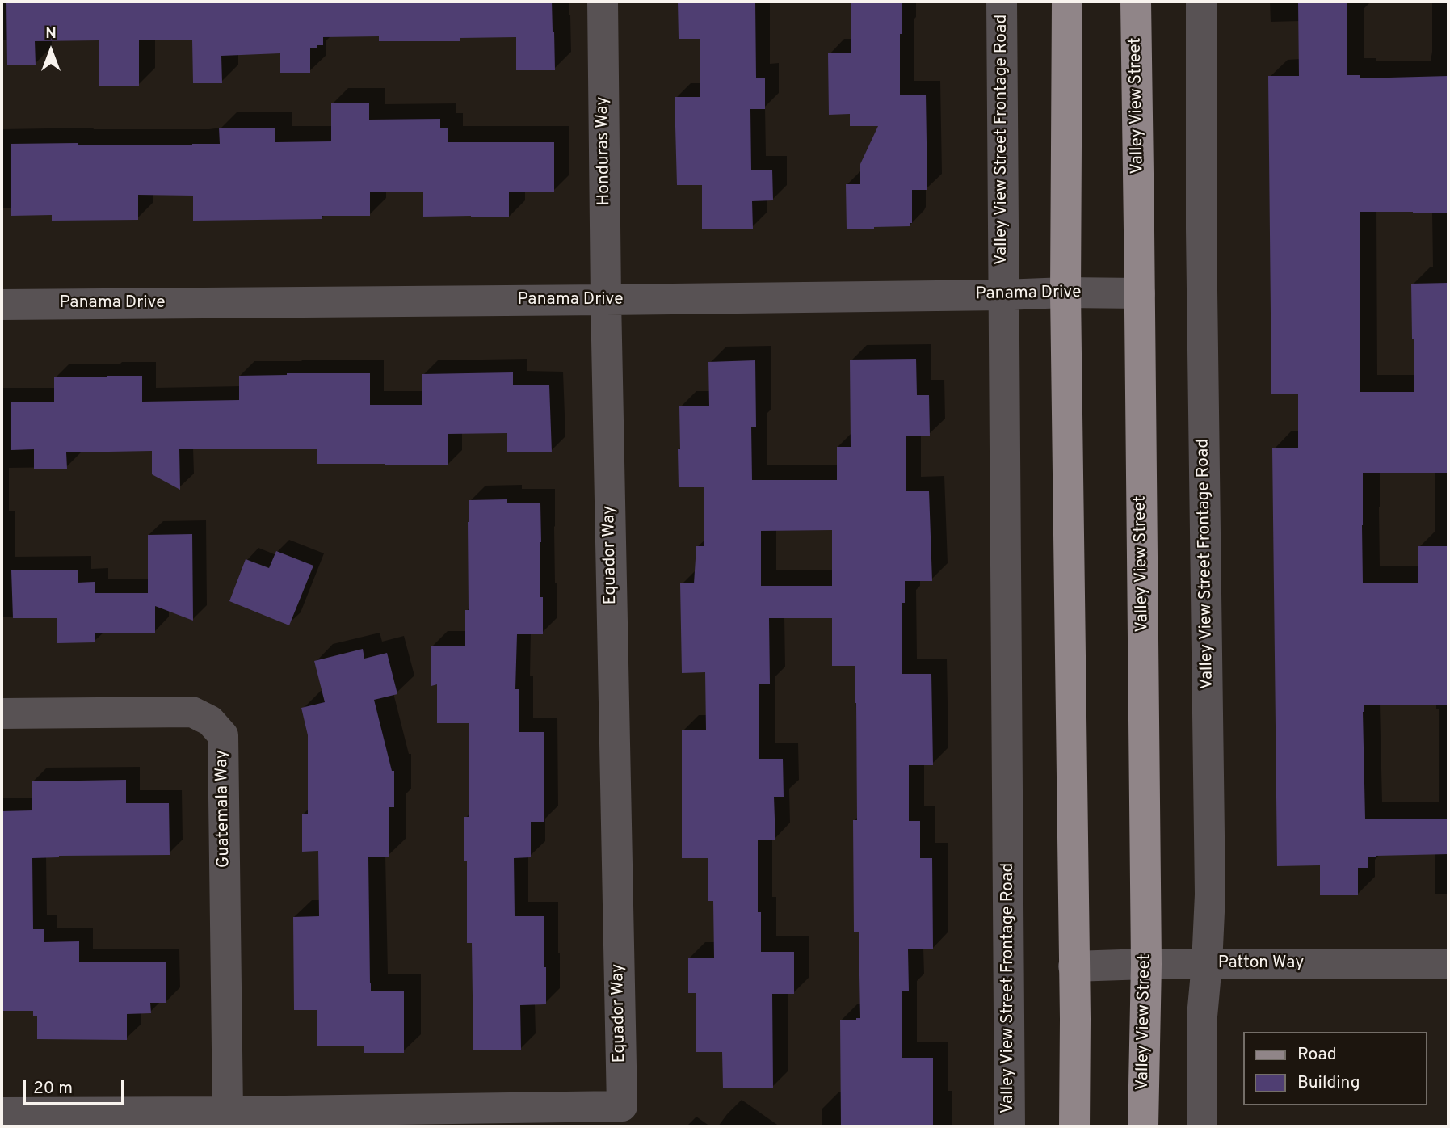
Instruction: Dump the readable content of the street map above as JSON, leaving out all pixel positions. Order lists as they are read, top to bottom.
{
  "streets": {
    "main road": ["Valley View Street"],
    "street": [
      "Valley View Street Frontage Road",
      "Honduras Way",
      "Panama Drive",
      "Equador Way",
      "Guatemala Way",
      "Patton Way"
    ]
  },
  "crossings": [
    ["Valley View Street", "Panama Drive"],
    ["Valley View Street", "Patton Way"],
    ["Valley View Street Frontage Road", "Panama Drive"],
    ["Valley View Street Frontage Road", "Patton Way"],
    ["Honduras Way", "Panama Drive"],
    ["Honduras Way", "Equador Way"],
    ["Panama Drive", "Equador Way"],
    ["Equador Way", "Guatemala Way"]
  ],
  "legend": ["Road", "Building"],
  "scale_bar": "20 m",
  "north": "top"
}
